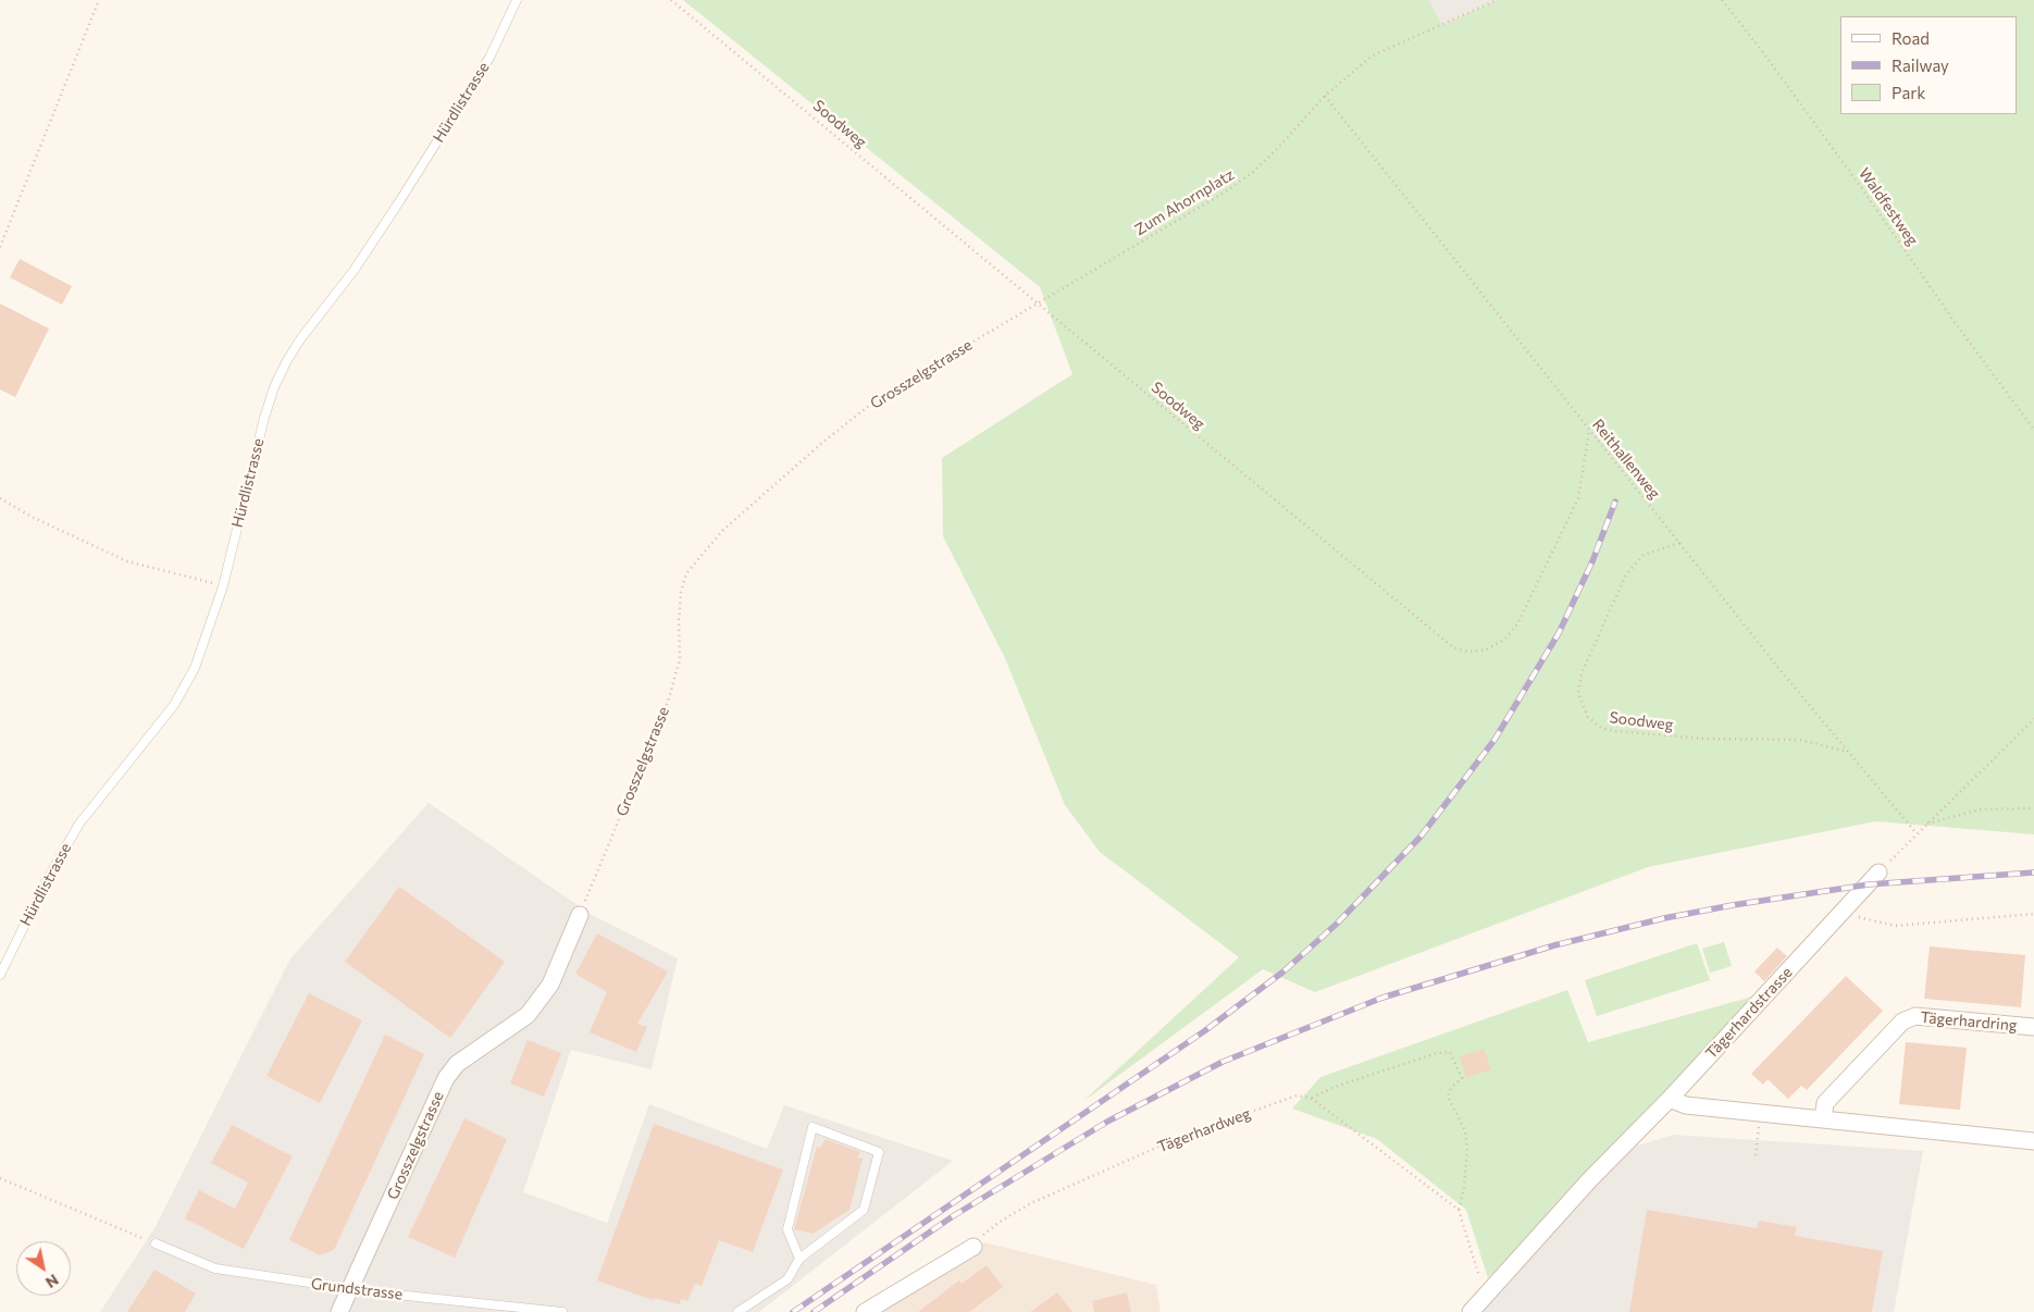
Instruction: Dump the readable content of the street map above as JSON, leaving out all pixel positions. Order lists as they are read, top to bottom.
{
  "streets": {
    "street": ["Grosszelgstrasse", "Tägerhardstrasse", "Tägerhardring"],
    "lane": ["Hürdlistrasse", "Grundstrasse"],
    "path": [
      "Soodweg",
      "Zum Ahornplatz",
      "Waldfestweg",
      "Reithallenweg",
      "Tägerhardweg"
    ]
  },
  "crossings": [
    ["Soodweg", "Zum Ahornplatz"],
    ["Soodweg", "Grosszelgstrasse"],
    ["Soodweg", "Reithallenweg"],
    ["Zum Ahornplatz", "Grosszelgstrasse"],
    ["Zum Ahornplatz", "Reithallenweg"],
    ["Grosszelgstrasse", "Grundstrasse"]
  ],
  "legend": ["Road", "Railway", "Park"],
  "north": "bottom right"
}
